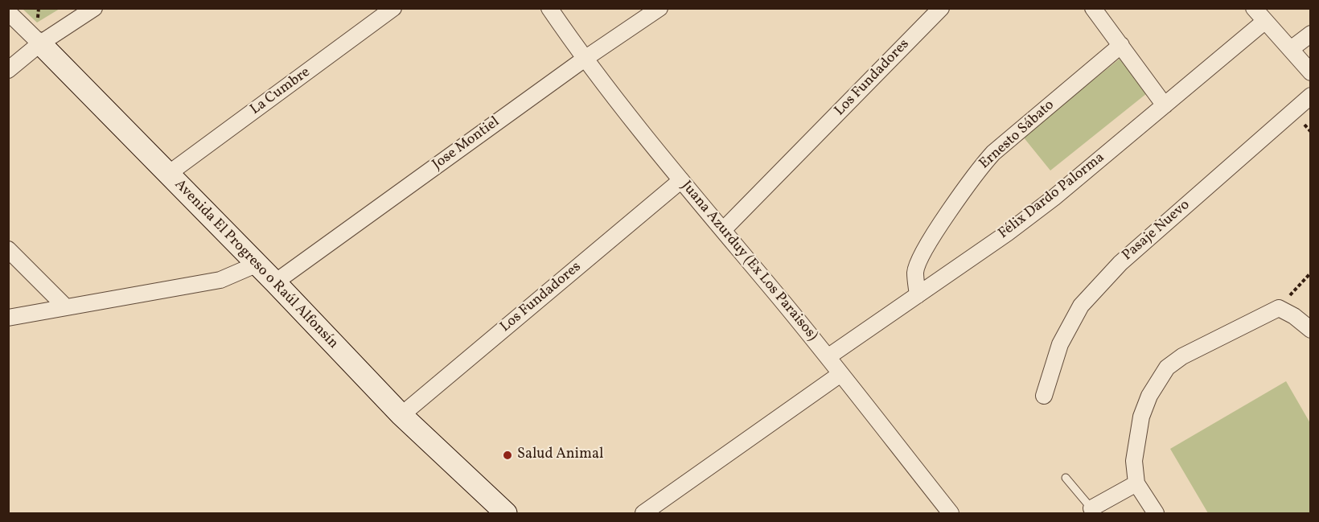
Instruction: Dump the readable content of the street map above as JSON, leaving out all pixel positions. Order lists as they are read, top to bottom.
{
  "streets": {
    "street": [
      "Los Fundadores",
      "La Cumbre",
      "Ernesto Sábato",
      "Jose Montiel",
      "Félix Dardo Palorma",
      "Pasaje Nuevo",
      "Juana Azurduy (Ex Los Paraisos)",
      "Avenida El Progreso o Raúl Alfonsín"
    ]
  },
  "crossings": [
    ["Los Fundadores", "Juana Azurduy (Ex Los Paraisos)"],
    ["Los Fundadores", "Avenida El Progreso o Raúl Alfonsín"],
    ["La Cumbre", "Avenida El Progreso o Raúl Alfonsín"],
    ["Ernesto Sábato", "Félix Dardo Palorma"],
    ["Jose Montiel", "Juana Azurduy (Ex Los Paraisos)"],
    ["Jose Montiel", "Avenida El Progreso o Raúl Alfonsín"],
    ["Félix Dardo Palorma", "Juana Azurduy (Ex Los Paraisos)"]
  ],
  "places": ["Salud Animal"]
}
